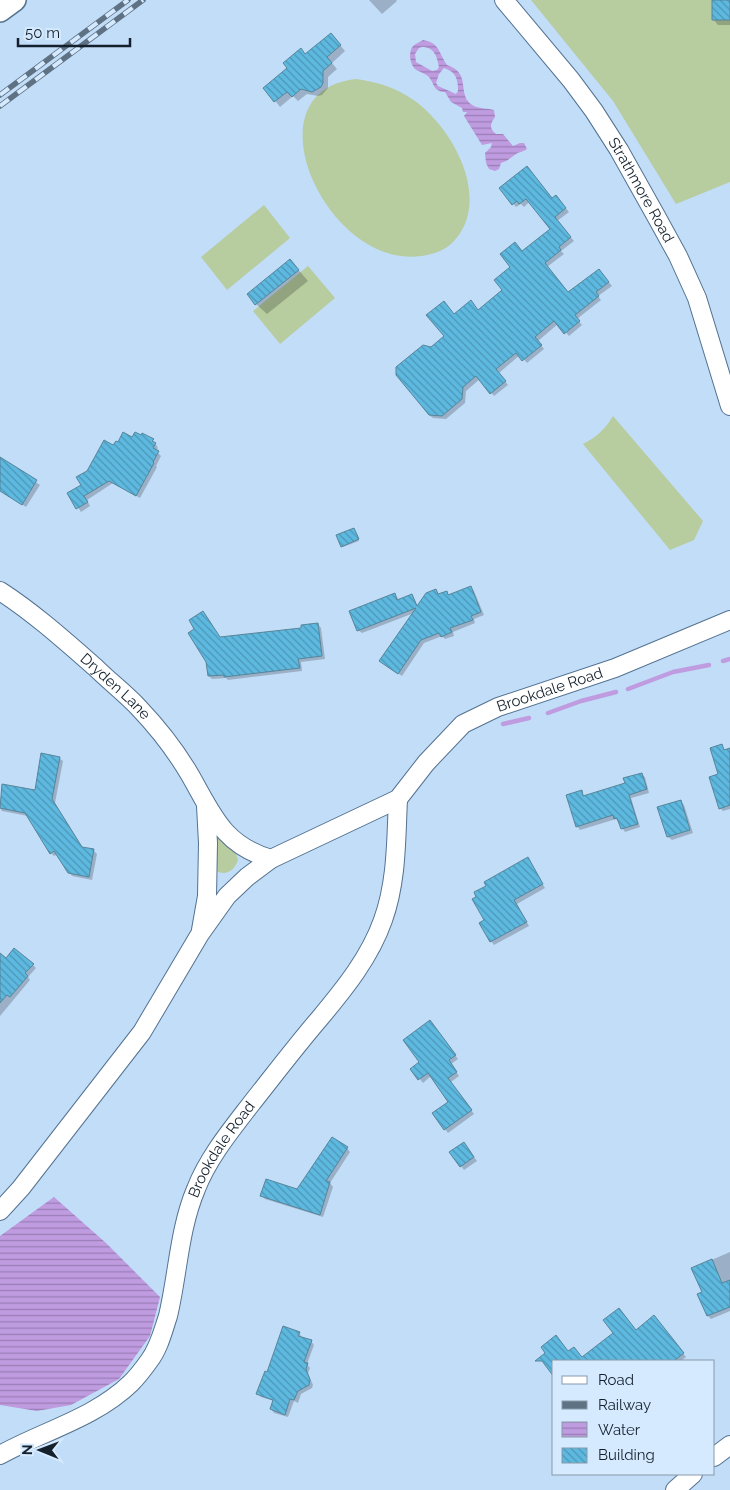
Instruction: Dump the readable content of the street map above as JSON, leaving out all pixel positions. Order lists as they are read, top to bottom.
{
  "streets": {
    "street": ["Strathmore Road", "Dryden Lane", "Brookdale Road"]
  },
  "crossings": [
    ["Dryden Lane", "Brookdale Road"]
  ],
  "legend": [
    "Road",
    "Railway",
    "Water",
    "Building"
  ],
  "scale_bar": "50 m",
  "north": "left"
}
